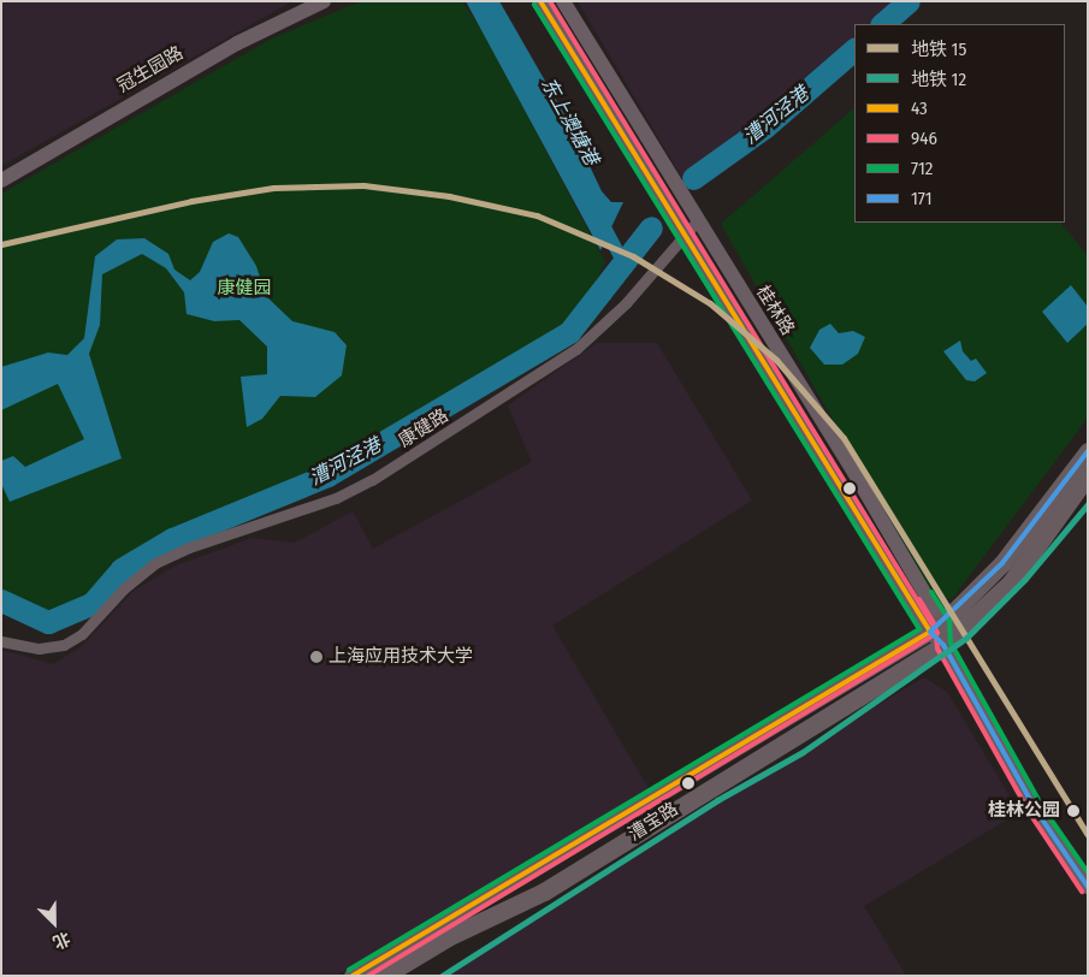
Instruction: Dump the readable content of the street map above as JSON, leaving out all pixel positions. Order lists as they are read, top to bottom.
{
  "streets": {
    "main road": ["冠生园路", "桂林路", "漕宝路"],
    "street": ["康健路"]
  },
  "crossings": [
    ["桂林路", "康健路"],
    ["桂林路", "漕宝路"]
  ],
  "water": ["漕河泾港", "东上澳塘港"],
  "parks": ["康健园"],
  "places": ["上海应用技术大学", "桂林公园"],
  "lines": [
    "transit line 43",
    "transit line 946",
    "transit line 712",
    "metro line 15",
    "transit line 171",
    "metro line 12"
  ],
  "legend": [
    "地铁 15",
    "地铁 12",
    "43",
    "946",
    "712",
    "171"
  ],
  "north": "bottom right"
}
